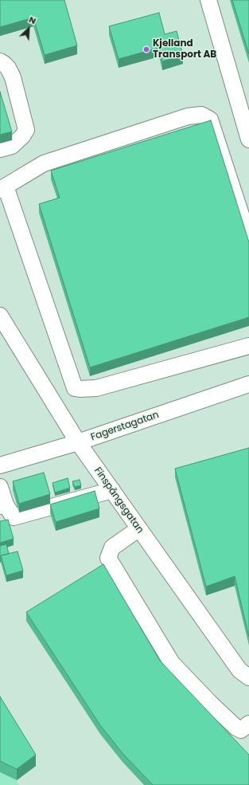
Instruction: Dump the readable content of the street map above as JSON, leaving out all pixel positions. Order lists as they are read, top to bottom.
{
  "streets": {
    "street": ["Fagerstagatan", "Finspångsgatan"]
  },
  "crossings": [
    ["Fagerstagatan", "Finspångsgatan"]
  ],
  "places": ["Kjelland Transport AB"],
  "north": "top right"
}
